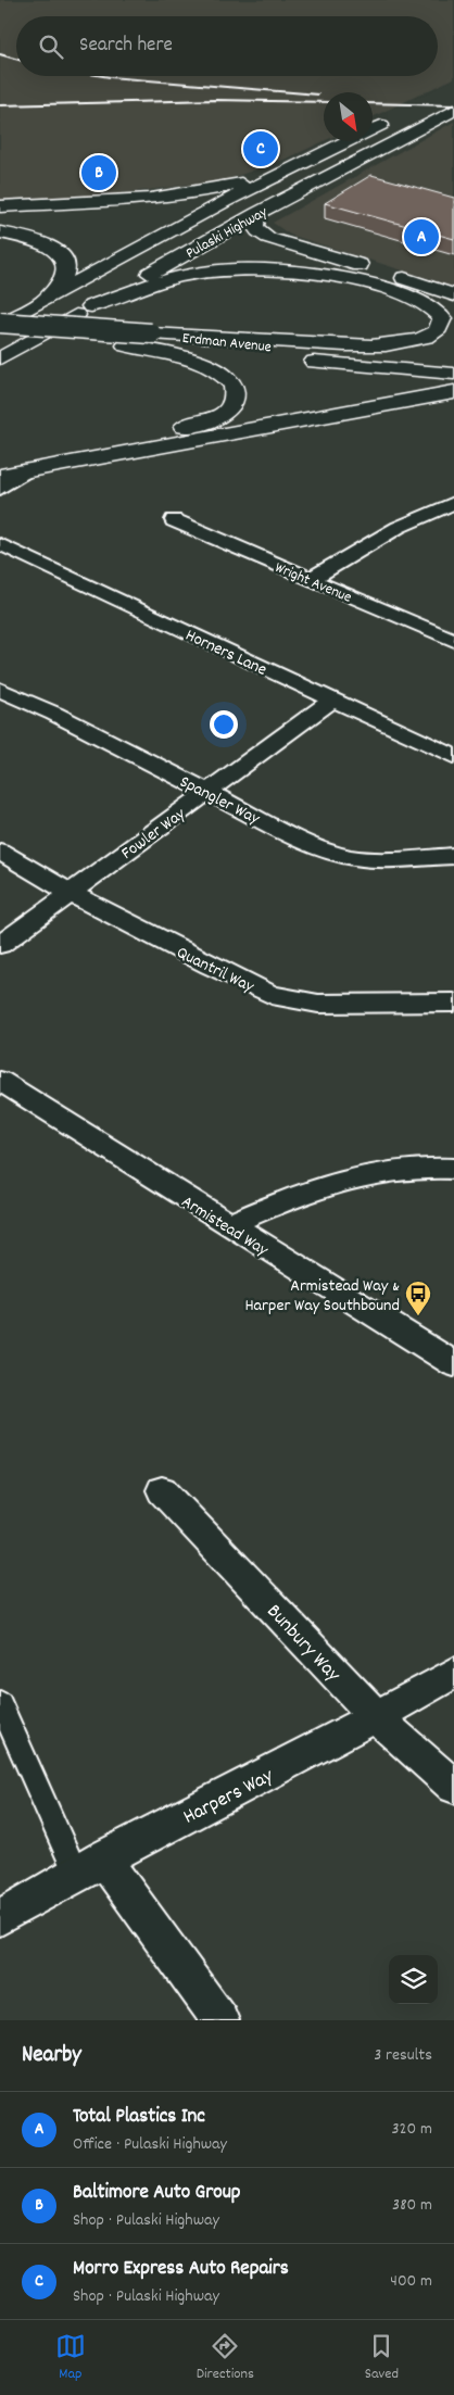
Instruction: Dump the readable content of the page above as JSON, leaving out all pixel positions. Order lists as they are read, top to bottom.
{
  "streets": {
    "main road": ["Pulaski Highway", "Erdman Avenue"],
    "street": [
      "Wright Avenue",
      "Horners Lane",
      "Spangler Way",
      "Fowler Way",
      "Quantril Way",
      "Armistead Way",
      "Bunbury Way",
      "Harpers Way"
    ]
  },
  "crossings": [
    ["Pulaski Highway", "Erdman Avenue"],
    ["Horners Lane", "Fowler Way"],
    ["Spangler Way", "Fowler Way"],
    ["Fowler Way", "Quantril Way"],
    ["Bunbury Way", "Harpers Way"]
  ],
  "places": {
    "bus stop": ["Armistead Way & Harper Way Southbound"]
  },
  "north": "bottom right",
  "page": {
    "search": "Search here",
    "pins": ["C", "B", "A"],
    "heading": ["Nearby", "3 results"],
    "list": [
      {
        "mark": "A",
        "name": "Total Plastics Inc",
        "note": "Office · Pulaski Highway",
        "value": "320 m"
      },
      {
        "mark": "B",
        "name": "Baltimore Auto Group",
        "note": "Shop · Pulaski Highway",
        "value": "380 m"
      },
      {
        "mark": "C",
        "name": "Morro Express Auto Repairs",
        "note": "Shop · Pulaski Highway",
        "value": "400 m"
      }
    ],
    "nav": ["Map", "Directions", "Saved"]
  }
}
